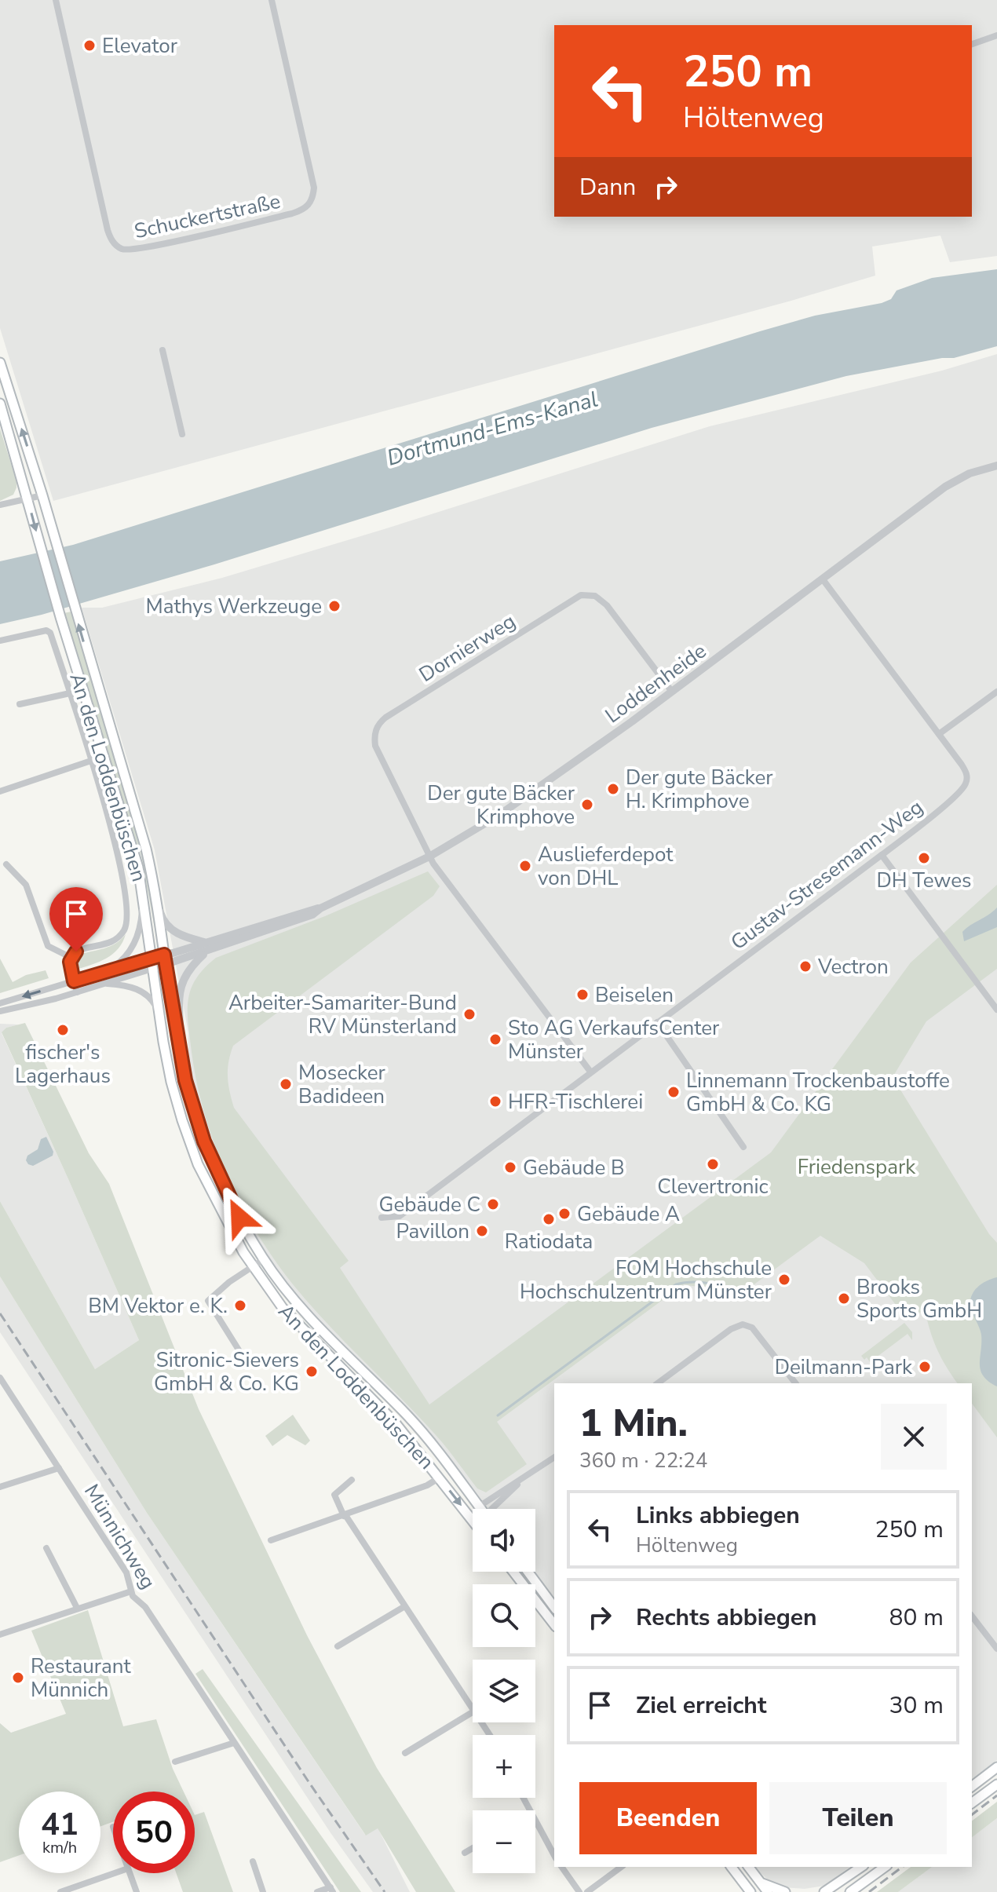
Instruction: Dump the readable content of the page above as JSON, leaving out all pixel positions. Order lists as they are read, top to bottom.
{
  "streets": {
    "main road": ["An den Loddenbüschen"],
    "street": [
      "Schuckertstraße",
      "Dornierweg",
      "Loddenheide",
      "Gustav-Stresemann-Weg",
      "Münnichweg"
    ]
  },
  "crossings": [
    ["Dornierweg", "Loddenheide"],
    ["Loddenheide", "An den Loddenbüschen"],
    ["Loddenheide", "Gustav-Stresemann-Weg"]
  ],
  "water": ["Dortmund-Ems-Kanal"],
  "parks": ["Friedenspark"],
  "places": [
    "Elevator",
    "Mathys Werkzeuge",
    "Der gute Bäcker H. Krimphove",
    "Der gute Bäcker Krimphove",
    "DH Tewes",
    "Auslieferdepot von DHL",
    "Vectron",
    "Beiselen",
    "Arbeiter-Samariter-Bund RV Münsterland",
    "fischer's Lagerhaus",
    "Sto AG VerkaufsCenter Münster",
    "Mosecker Badideen",
    "Linnemann Trockenbaustoffe GmbH & Co. KG",
    "HFR-Tischlerei",
    "Clevertronic",
    "Gebäude B",
    "Gebäude C",
    "Gebäude A",
    "Ratiodata",
    "Pavillon",
    "FOM Hochschule Hochschulzentrum Münster",
    "Brooks Sports GmbH",
    "BM Vektor e. K.",
    "Deilmann-Park",
    "Sitronic-Sievers GmbH & Co. KG",
    "Restaurant Münnich"
  ],
  "page": {
    "turn": ["250 m", "Höltenweg"],
    "then": "Dann",
    "heading": ["1 Min.", "360 m · 22:24"],
    "list": [
      {
        "name": "Links abbiegen",
        "note": "Höltenweg",
        "value": "250 m"
      },
      {
        "name": "Rechts abbiegen",
        "value": "80 m"
      },
      {
        "name": "Ziel erreicht",
        "value": "30 m"
      }
    ],
    "map_buttons": ["+", "−"],
    "buttons": ["Beenden", "Teilen"],
    "speed": "41 km/h",
    "limit": "50"
  }
}
